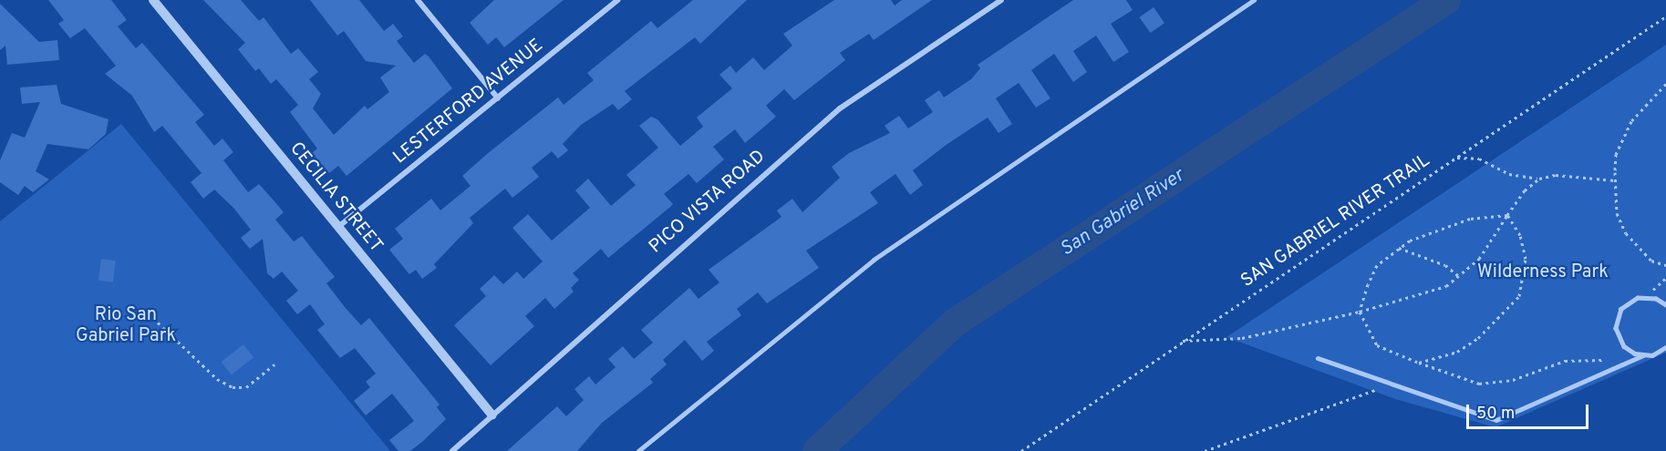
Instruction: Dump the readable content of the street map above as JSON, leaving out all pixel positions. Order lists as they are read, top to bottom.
{
  "streets": {
    "street": ["LESTERFORD AVENUE", "CECILIA STREET", "PICO VISTA ROAD"],
    "path": ["SAN GABRIEL RIVER TRAIL"]
  },
  "crossings": [
    ["LESTERFORD AVENUE", "CECILIA STREET"],
    ["CECILIA STREET", "PICO VISTA ROAD"]
  ],
  "water": ["San Gabriel River"],
  "parks": ["Wilderness Park", "Rio San Gabriel Park"],
  "scale_bar": "50 m"
}
